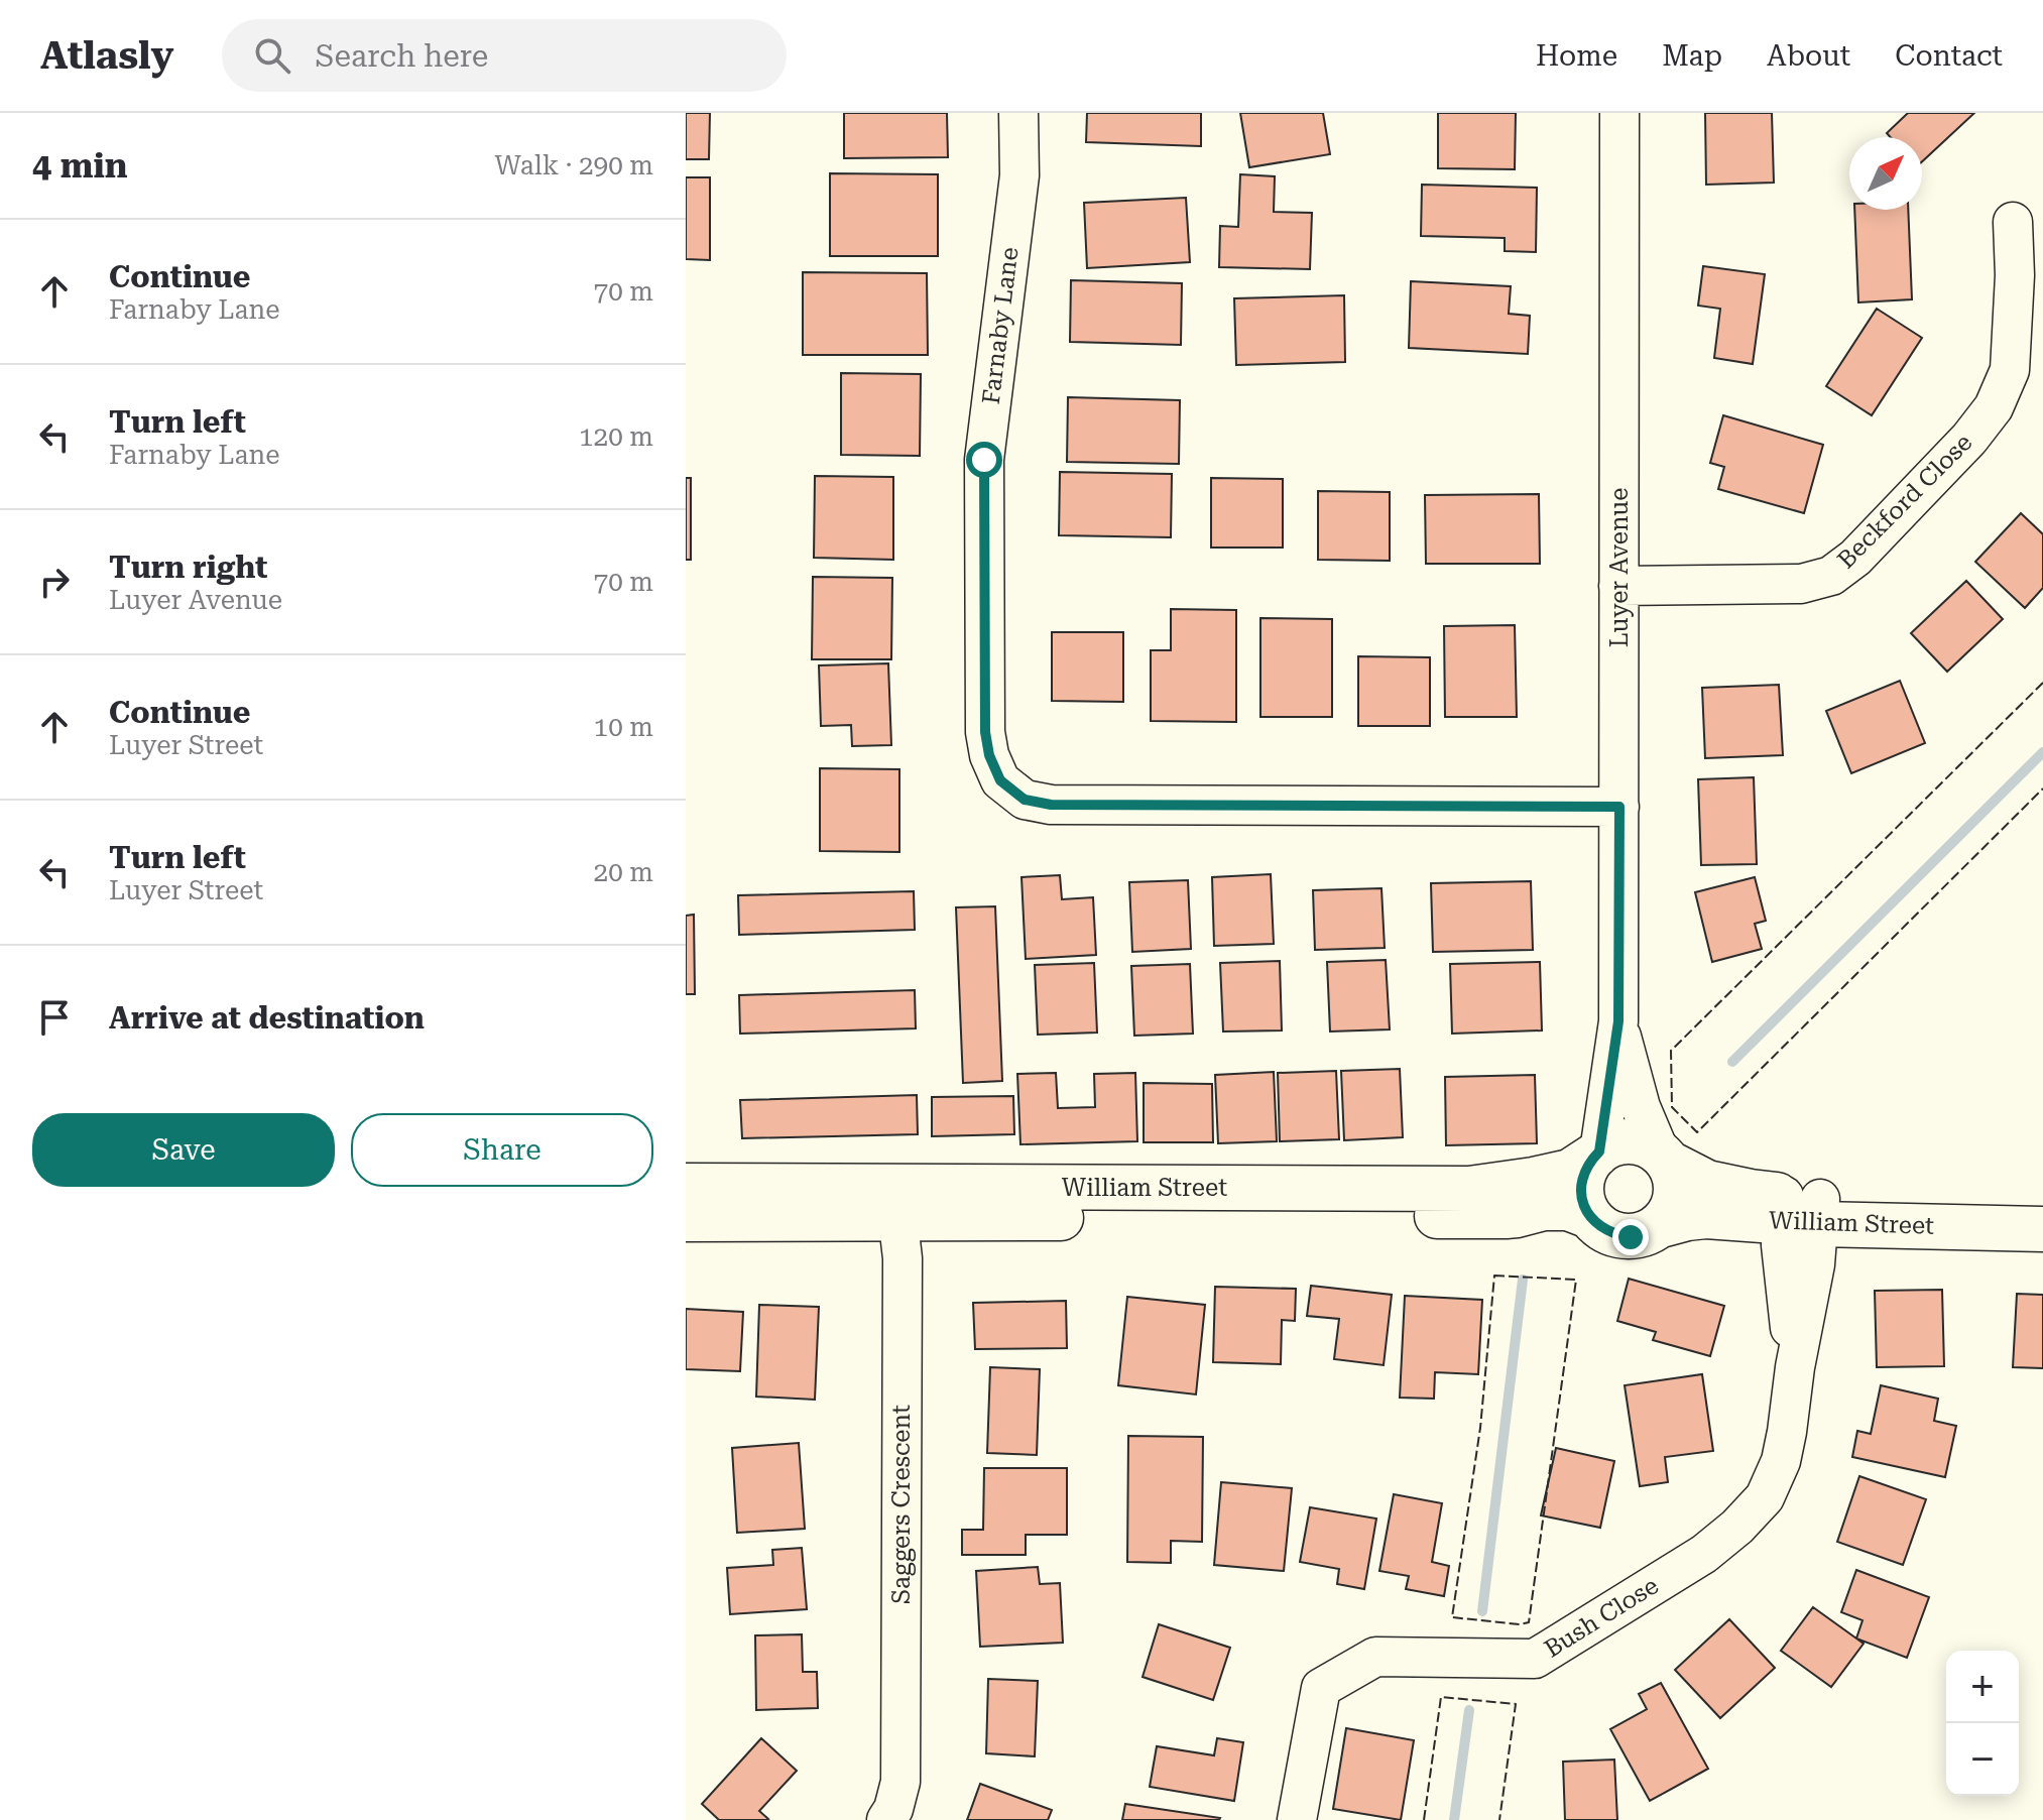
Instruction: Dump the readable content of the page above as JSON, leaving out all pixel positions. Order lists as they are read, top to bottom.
{
  "streets": {
    "main road": ["William Street"],
    "street": [
      "Farnaby Lane",
      "Beckford Close",
      "Luyer Avenue",
      "Saggers Crescent",
      "Bush Close"
    ]
  },
  "crossings": [
    ["Farnaby Lane", "Luyer Avenue"],
    ["Beckford Close", "Luyer Avenue"],
    ["Luyer Avenue", "William Street"],
    ["William Street", "Saggers Crescent"],
    ["William Street", "Bush Close"]
  ],
  "north": "top right",
  "page": {
    "header": "Atlasly",
    "search": "Search here",
    "nav": [
      "Home",
      "Map",
      "About",
      "Contact"
    ],
    "heading": ["4 min", "Walk · 290 m"],
    "list": [
      ["Continue", "Farnaby Lane", "70 m"],
      ["Turn left", "Farnaby Lane", "120 m"],
      ["Turn right", "Luyer Avenue", "70 m"],
      ["Continue", "Luyer Street", "10 m"],
      ["Turn left", "Luyer Street", "20 m"],
      "Arrive at destination"
    ],
    "buttons": ["Save", "Share"],
    "map_buttons": ["+", "−"]
  }
}
